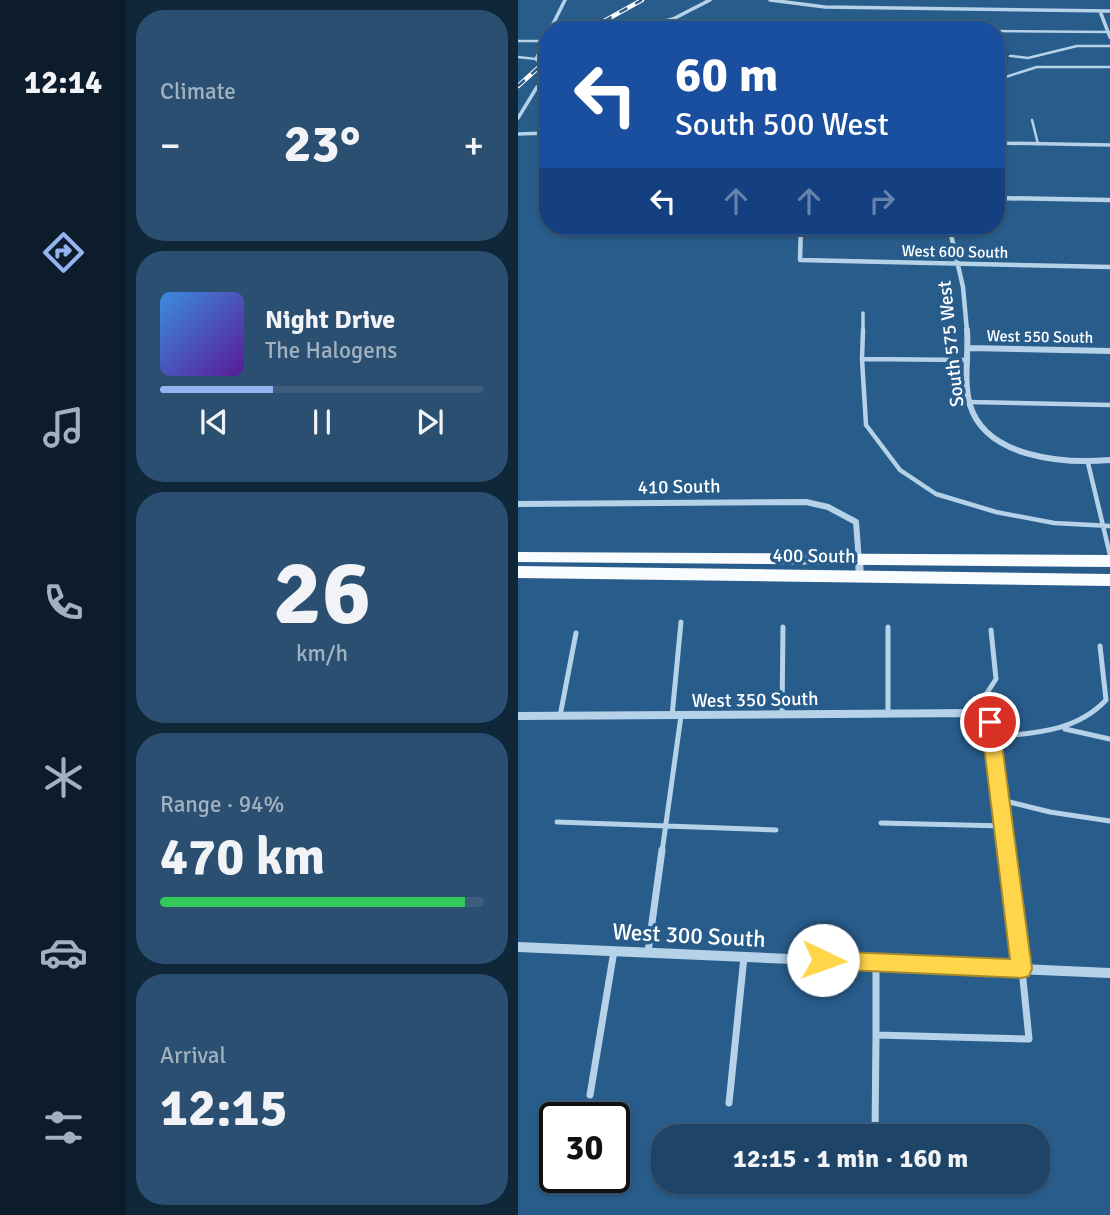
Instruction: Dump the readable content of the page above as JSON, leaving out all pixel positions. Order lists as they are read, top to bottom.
{
  "streets": {
    "main road": ["400 South"],
    "street": [
      "West 600 South",
      "West 550 South",
      "South 575 West",
      "410 South",
      "West 350 South",
      "West 300 South"
    ]
  },
  "crossings": [
    ["West 600 South", "South 575 West"],
    ["West 550 South", "South 575 West"],
    ["410 South", "400 South"]
  ],
  "page": {
    "tabs": "12:14",
    "tile": [
      "Climate",
      ["26", "km/h"],
      ["Range · 94%", "470 km"],
      ["Arrival", "12:15"]
    ],
    "turn": ["60 m", "South 500 West"],
    "heat": ["−", "23°", "+"],
    "song": ["Night Drive", "The Halogens"],
    "limit": "30",
    "trip": "12:15 · 1 min · 160 m"
  }
}
